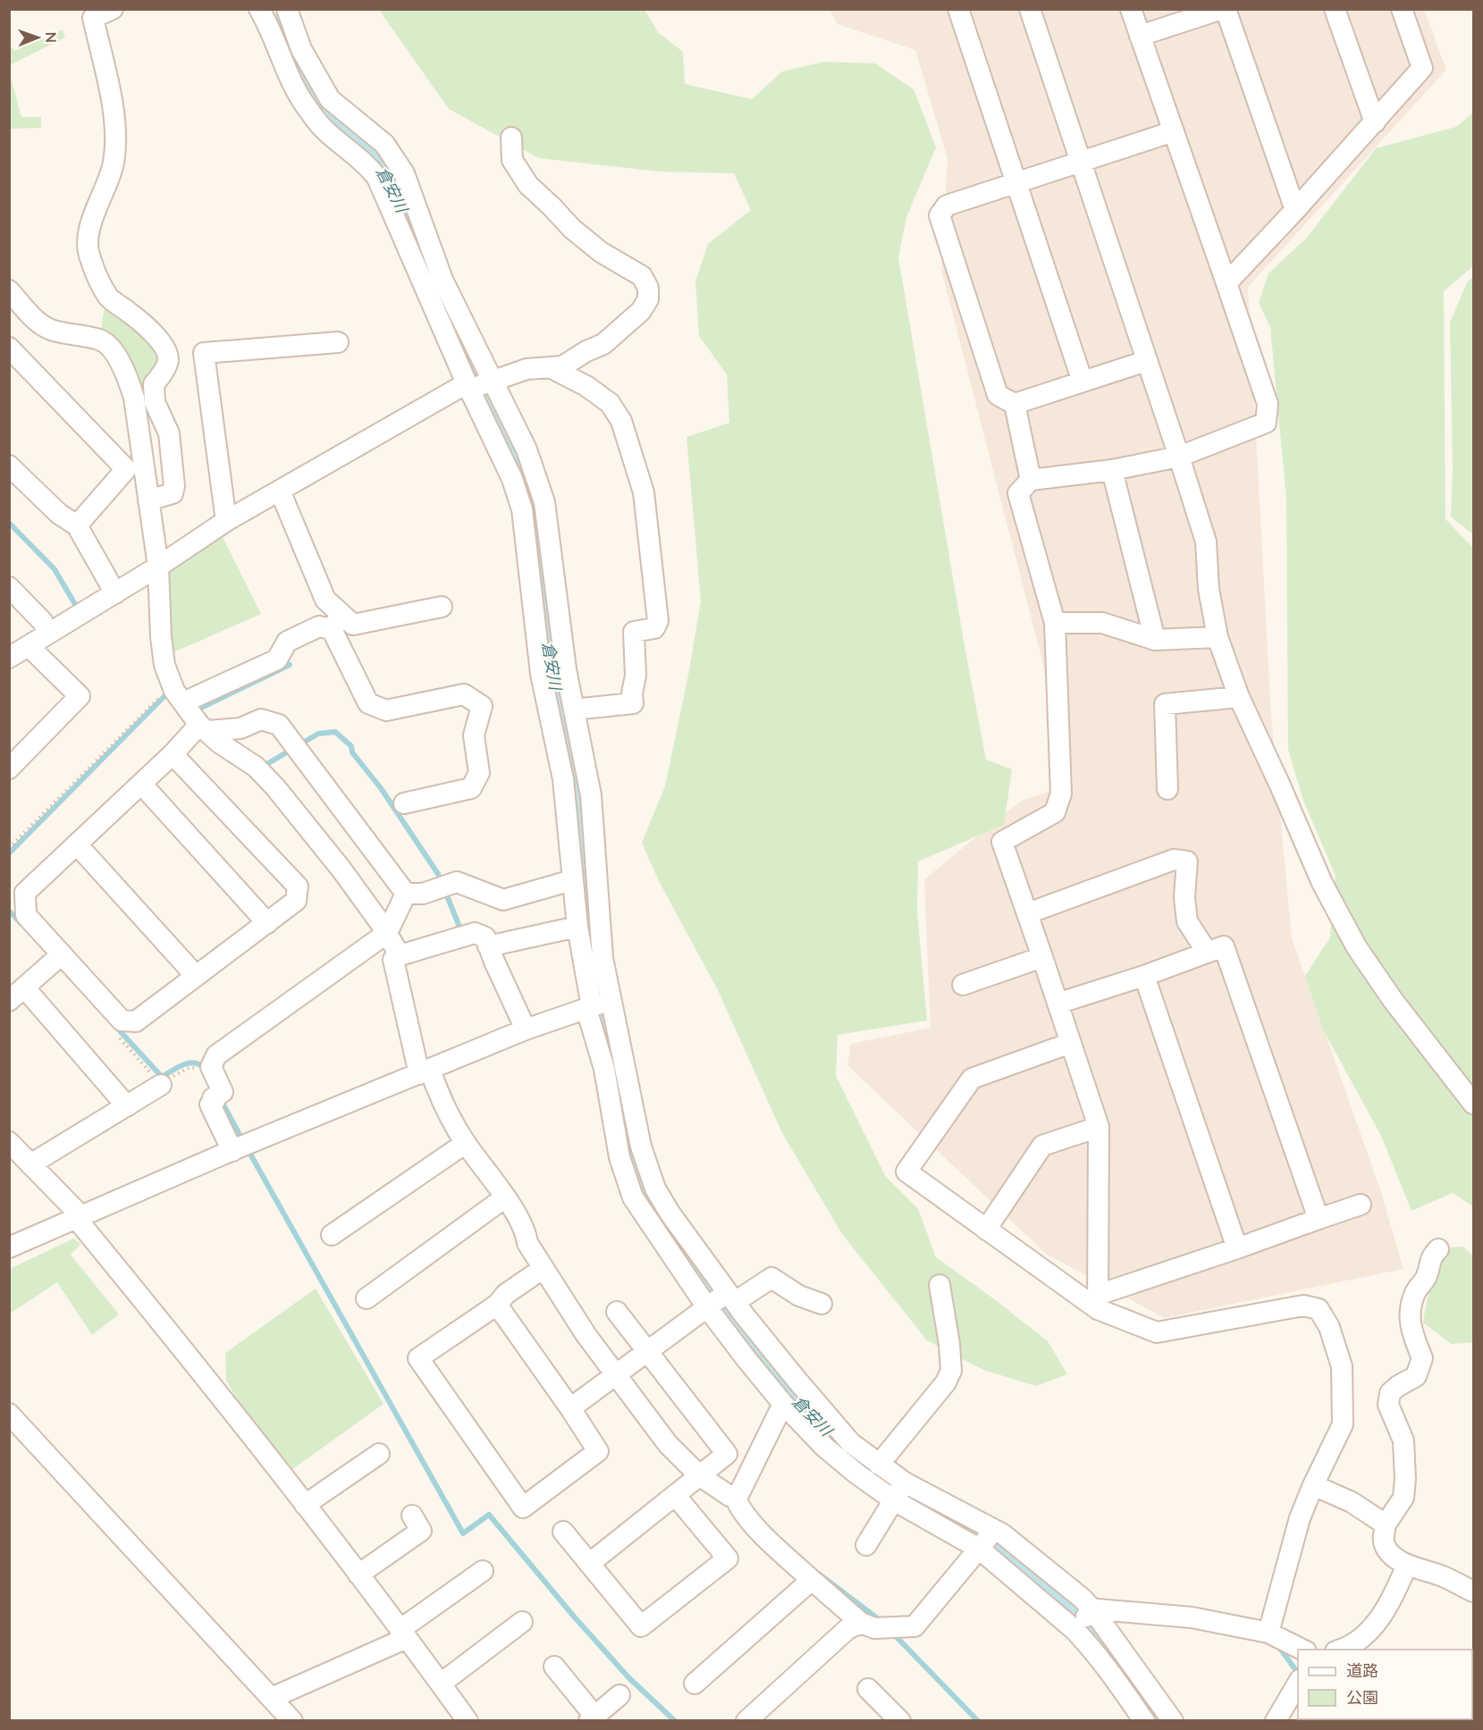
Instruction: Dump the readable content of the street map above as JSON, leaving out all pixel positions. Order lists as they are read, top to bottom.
{
  "water": ["倉安川"],
  "legend": ["道路", "公園"],
  "north": "right"
}
